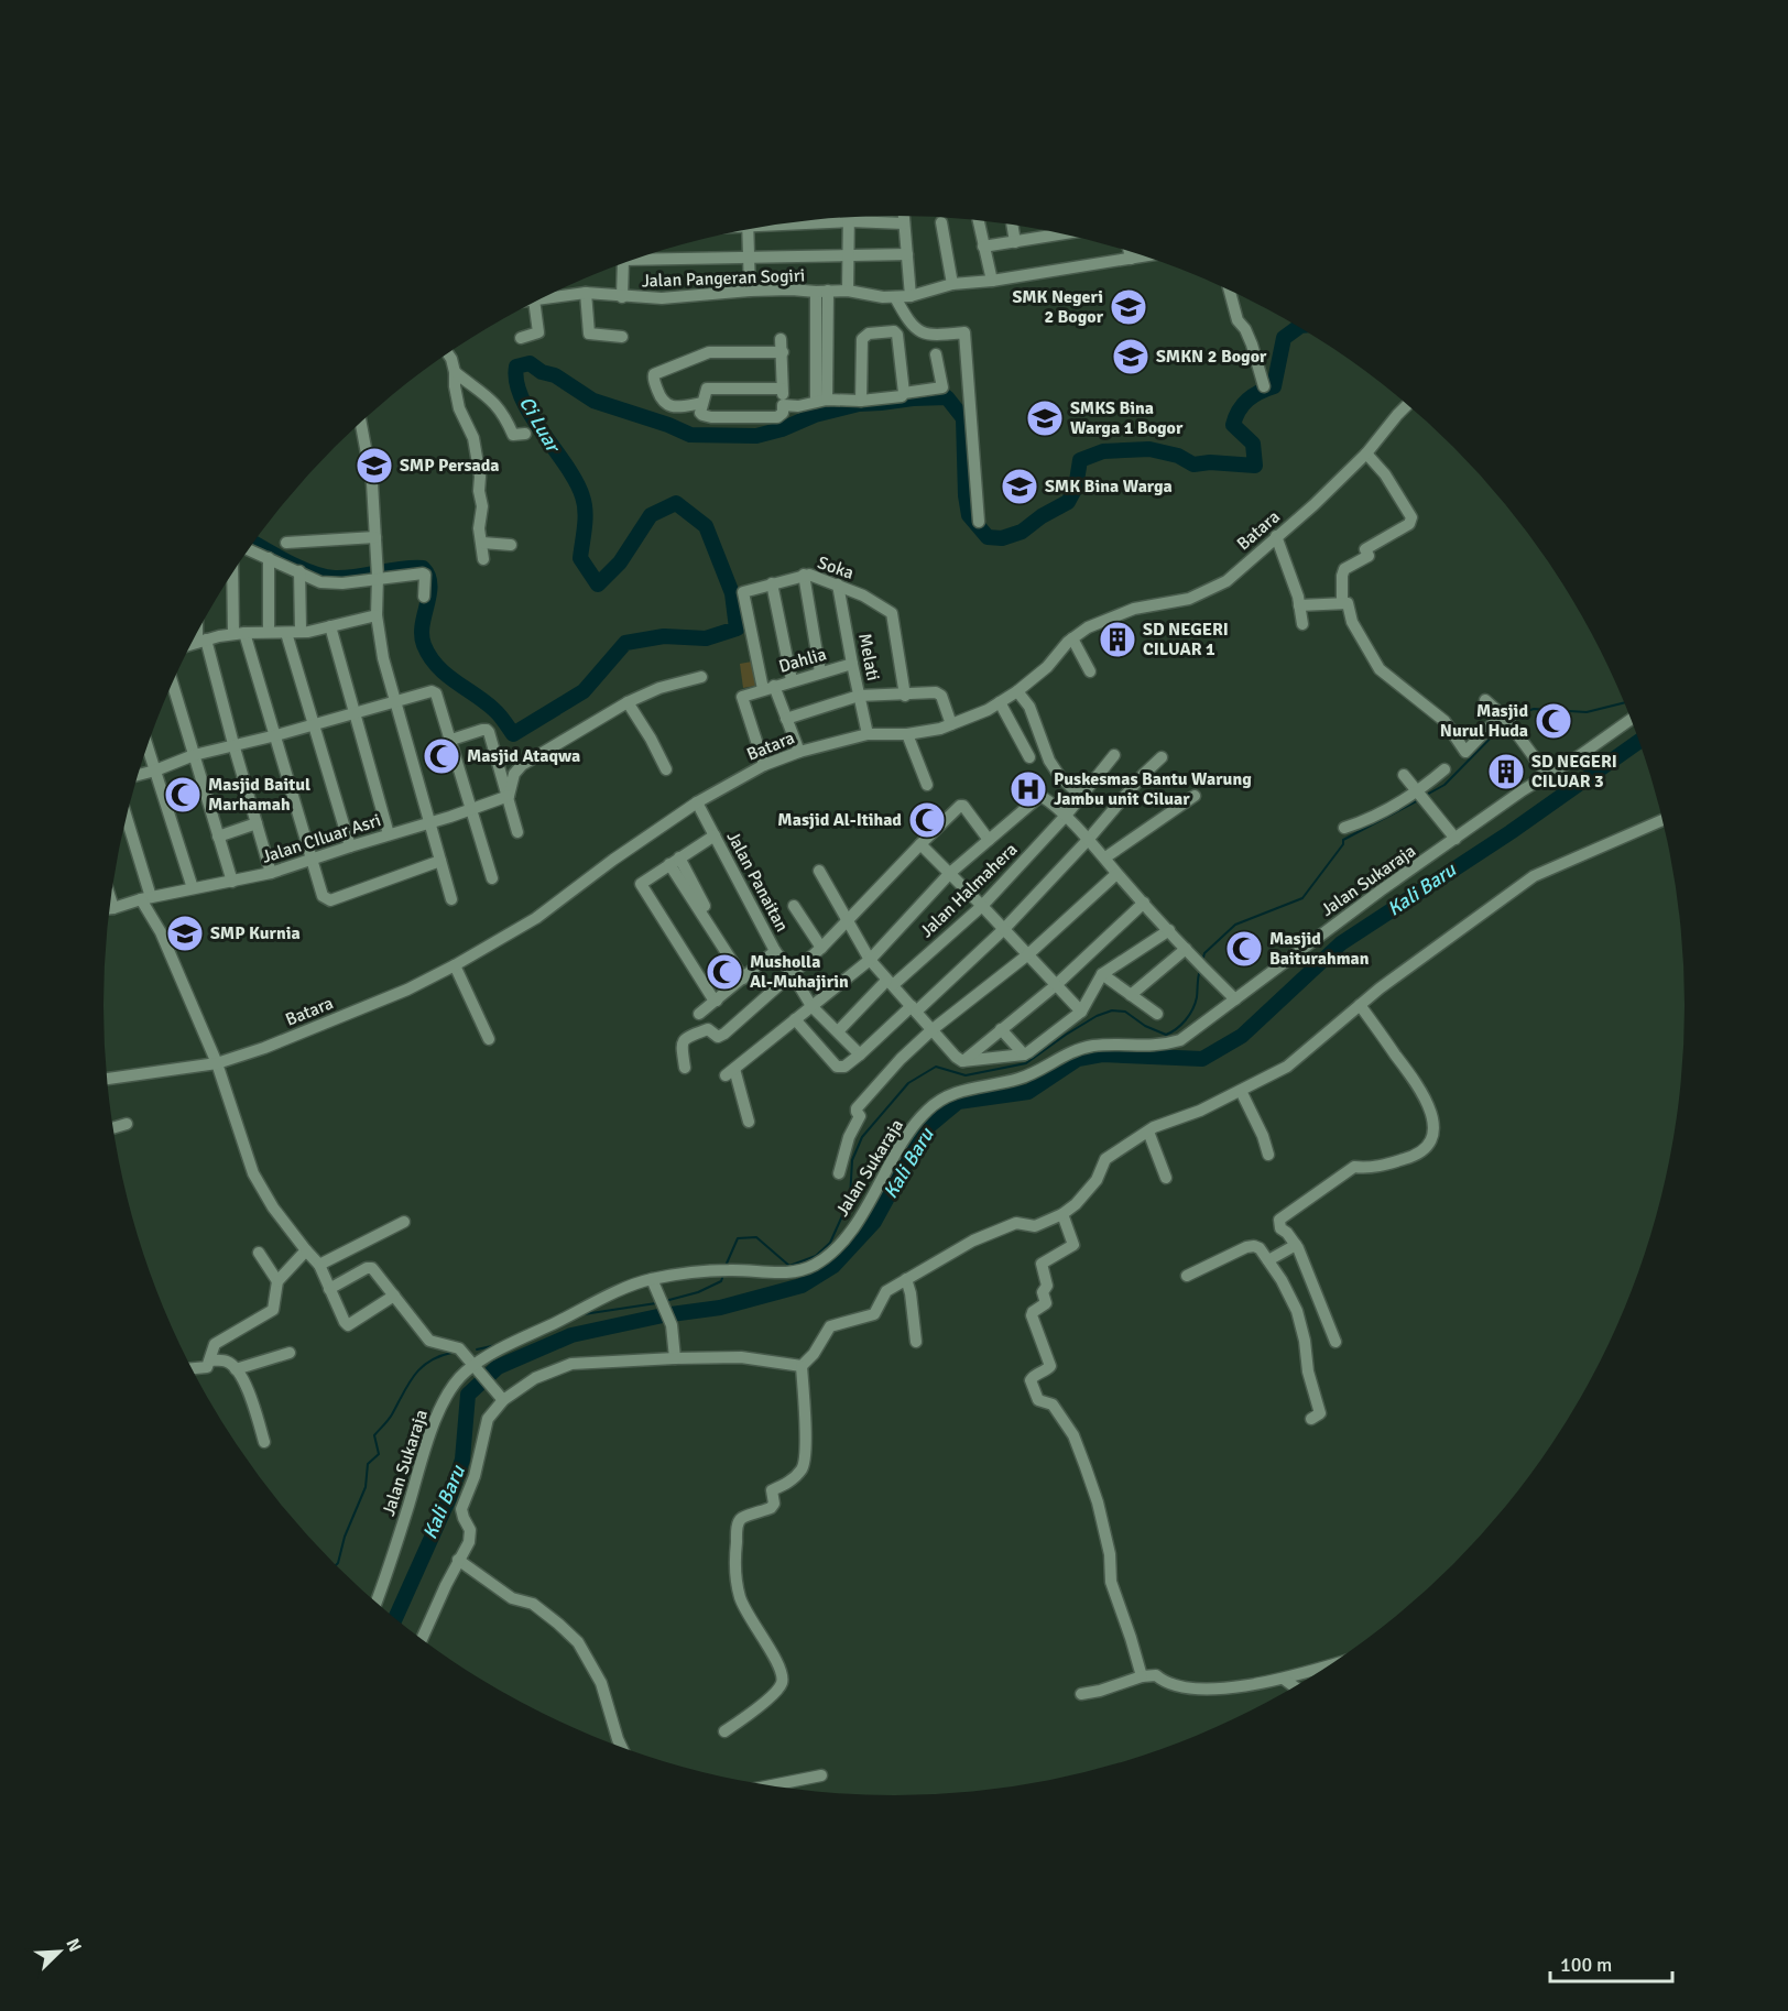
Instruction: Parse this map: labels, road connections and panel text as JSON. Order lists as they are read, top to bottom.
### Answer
{
  "streets": {
    "street": [
      "Jalan Pangeran Sogiri",
      "Batara",
      "Soka",
      "Melati",
      "Dahlia",
      "Jalan CIluar Asri",
      "Jalan Sukaraja",
      "Jalan Panaitan",
      "Jalan Halmahera"
    ]
  },
  "crossings": [
    ["Batara", "Melati"],
    ["Batara", "Jalan Panaitan"],
    ["Soka", "Melati"],
    ["Soka", "Dahlia"],
    ["Melati", "Dahlia"],
    ["Jalan Panaitan", "Jalan Halmahera"]
  ],
  "water": ["Ci Luar", "Kali Baru"],
  "places": {
    "school or university": [
      "SMK Negeri 2 Bogor",
      "SMKN 2 Bogor",
      "SMKS Bina Warga 1 Bogor",
      "SMP Persada",
      "SMK Bina Warga",
      "SMP Kurnia"
    ],
    "building": ["SD NEGERI CILUAR 1", "SD NEGERI CILUAR 3"],
    "mosque": [
      "Masjid Nurul Huda",
      "Masjid Ataqwa",
      "Masjid Baitul Marhamah",
      "Masjid Al-Itihad",
      "Masjid Baiturahman",
      "Musholla Al-Muhajirin"
    ],
    "hospital": ["Puskesmas Bantu Warung Jambu unit Ciluar"]
  },
  "scale_bar": "100 m",
  "north": "top right"
}
